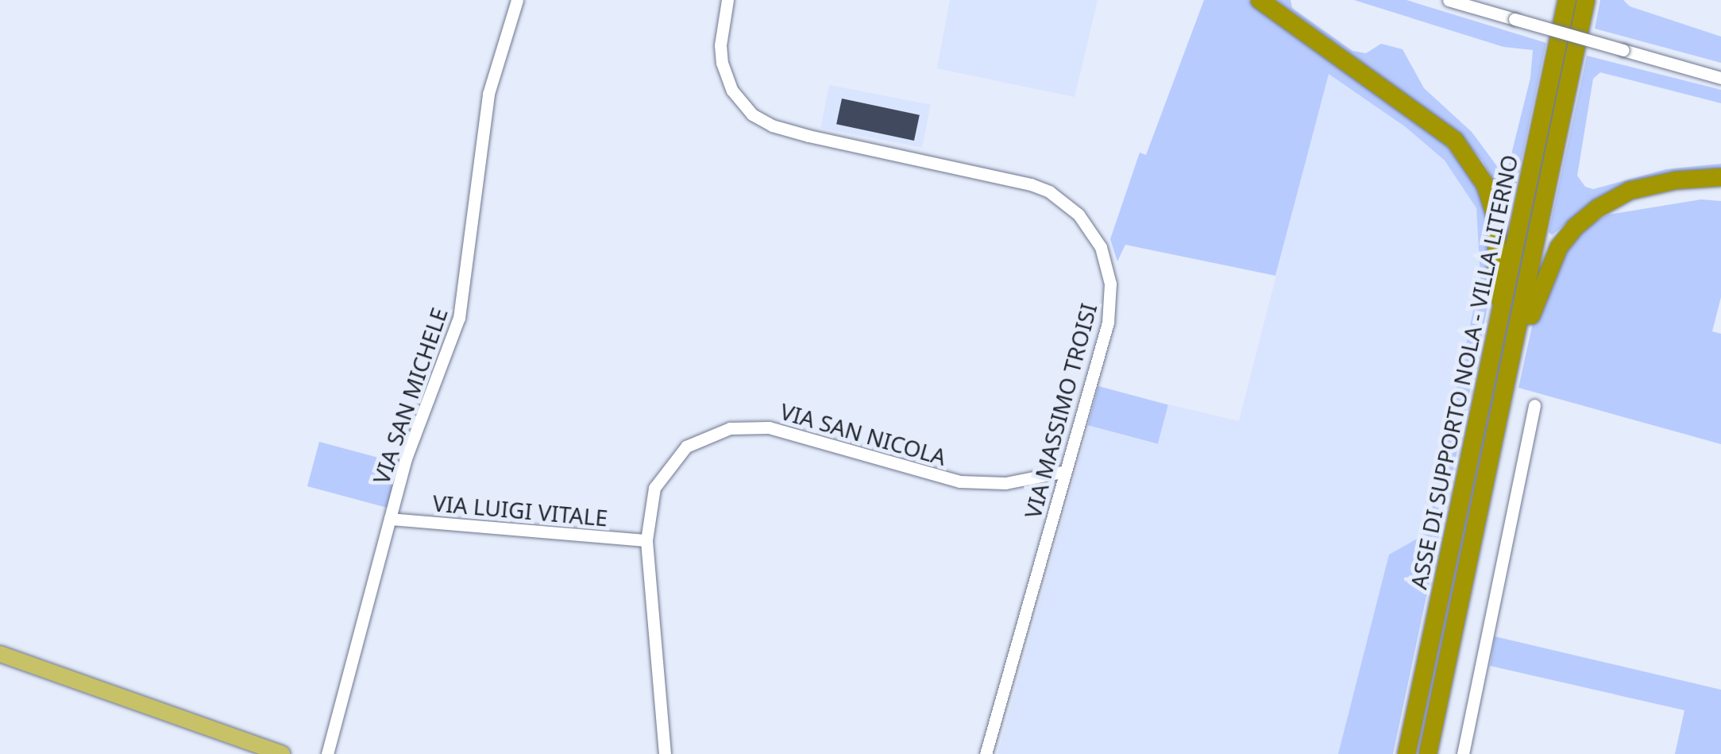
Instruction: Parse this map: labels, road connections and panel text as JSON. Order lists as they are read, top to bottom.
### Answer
{
  "streets": {
    "highway": ["ASSE DI SUPPORTO NOLA - VILLA LITERNO"],
    "street": [
      "VIA SAN MICHELE",
      "VIA MASSIMO TROISI",
      "VIA SAN NICOLA",
      "VIA LUIGI VITALE"
    ]
  },
  "crossings": [
    ["VIA SAN MICHELE", "VIA LUIGI VITALE"],
    ["VIA MASSIMO TROISI", "VIA SAN NICOLA"],
    ["VIA SAN NICOLA", "VIA LUIGI VITALE"]
  ]
}
